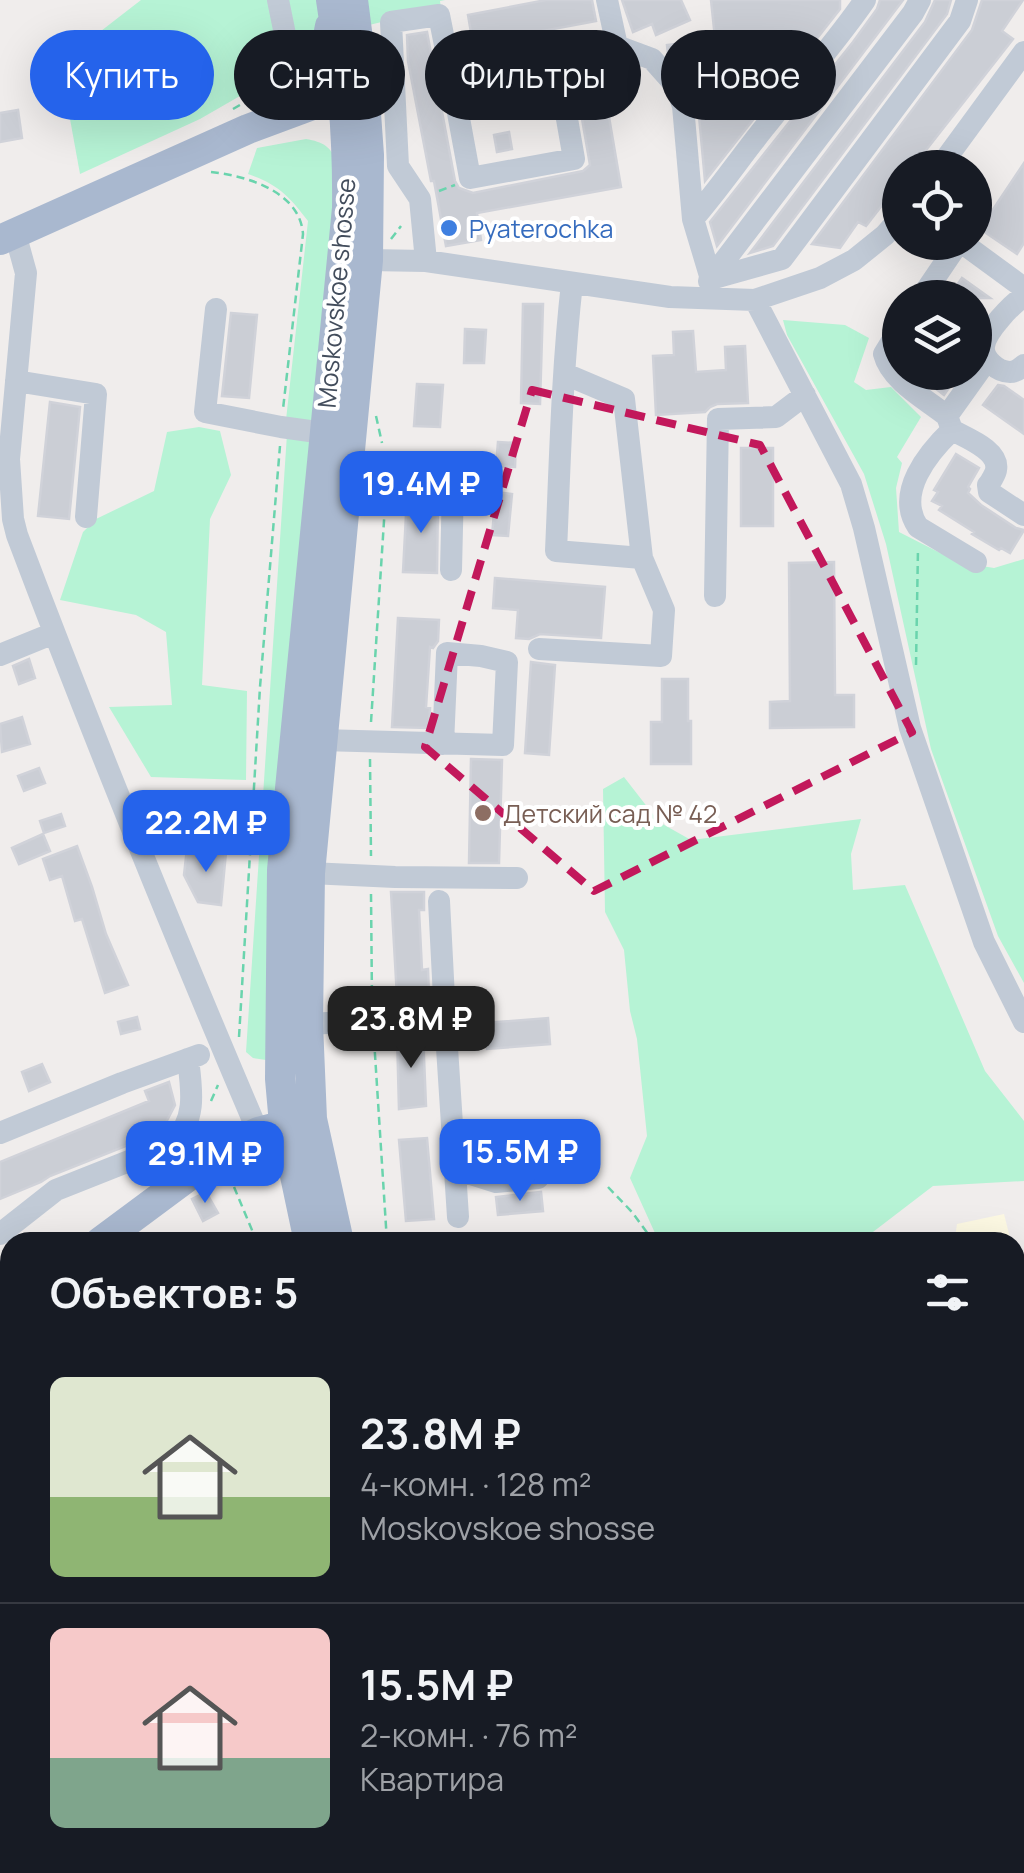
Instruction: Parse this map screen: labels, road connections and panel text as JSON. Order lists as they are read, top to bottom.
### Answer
{
  "streets": {
    "main road": ["Moskovskoe shosse"]
  },
  "places": ["Pyaterochka", "Детский сад № 42"],
  "page": {
    "chip": [
      "Купить",
      "Снять",
      "Фильтры",
      "Новое"
    ],
    "price": [
      "19.4M ₽",
      "22.2M ₽",
      "23.8M ₽",
      "15.5M ₽",
      "29.1M ₽"
    ],
    "heading": "Объектов: 5",
    "list": [
      {
        "name": "23.8M ₽",
        "note": "4-комн. · 128 m² · Moskovskoe shosse"
      },
      {
        "name": "15.5M ₽",
        "note": "2-комн. · 76 m² · Квартира"
      }
    ]
  }
}
